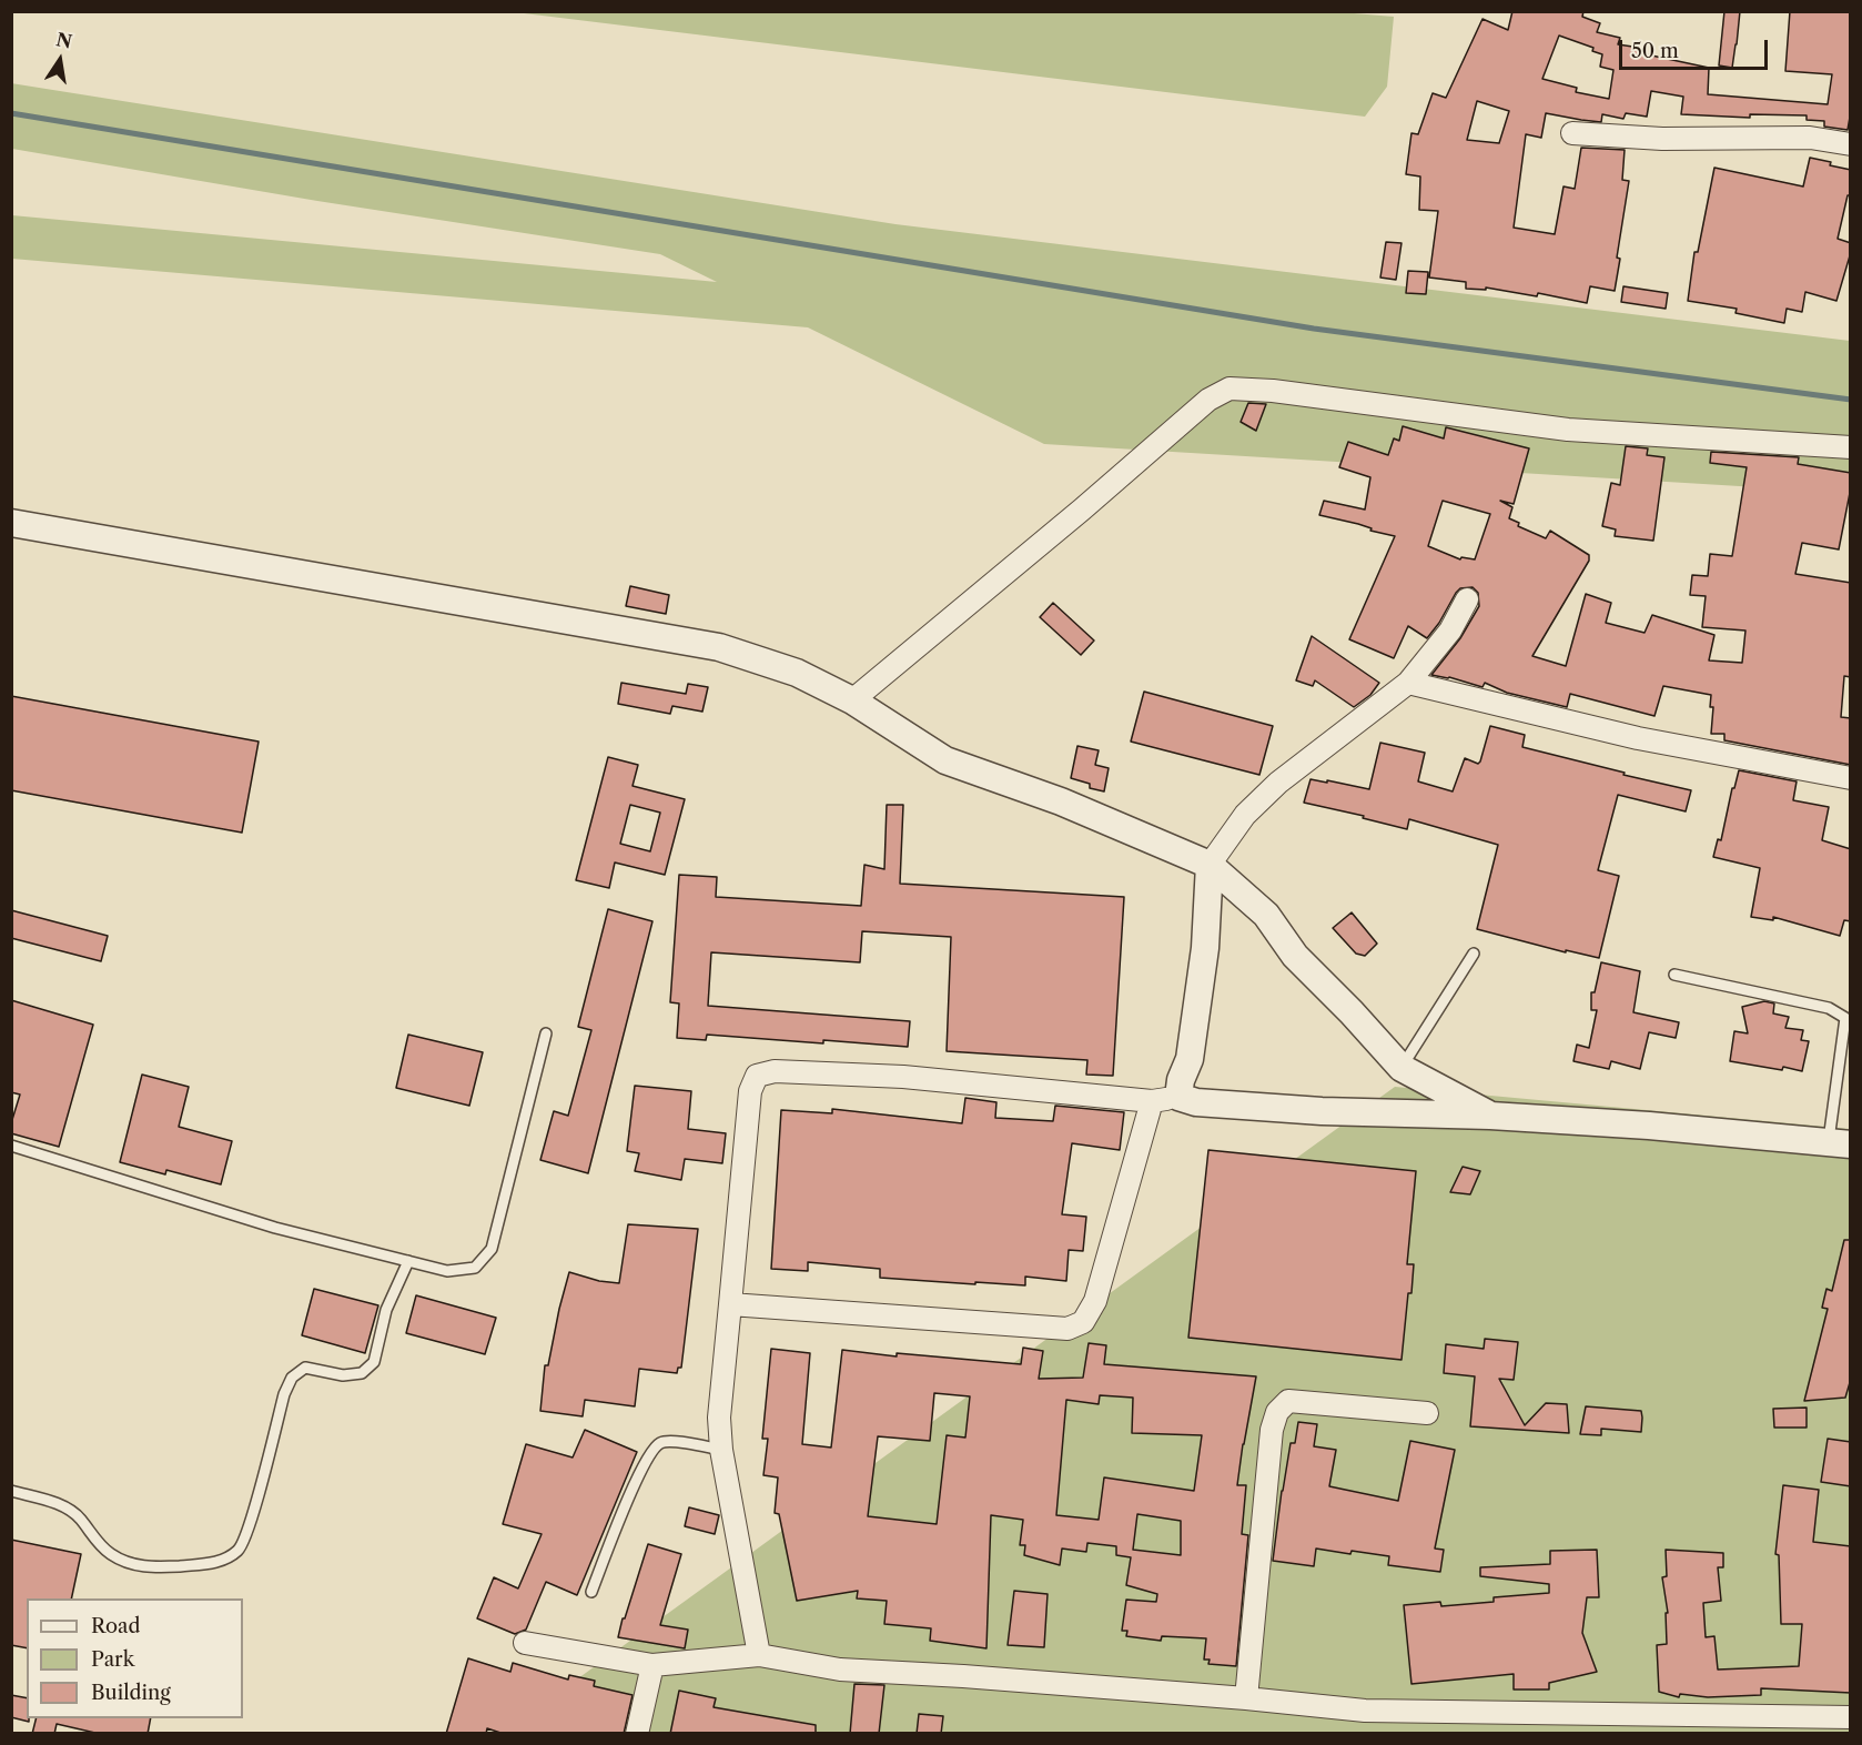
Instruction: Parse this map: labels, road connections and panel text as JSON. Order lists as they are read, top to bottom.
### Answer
{
  "legend": ["Road", "Park", "Building"],
  "scale_bar": "50 m",
  "north": "top"
}
